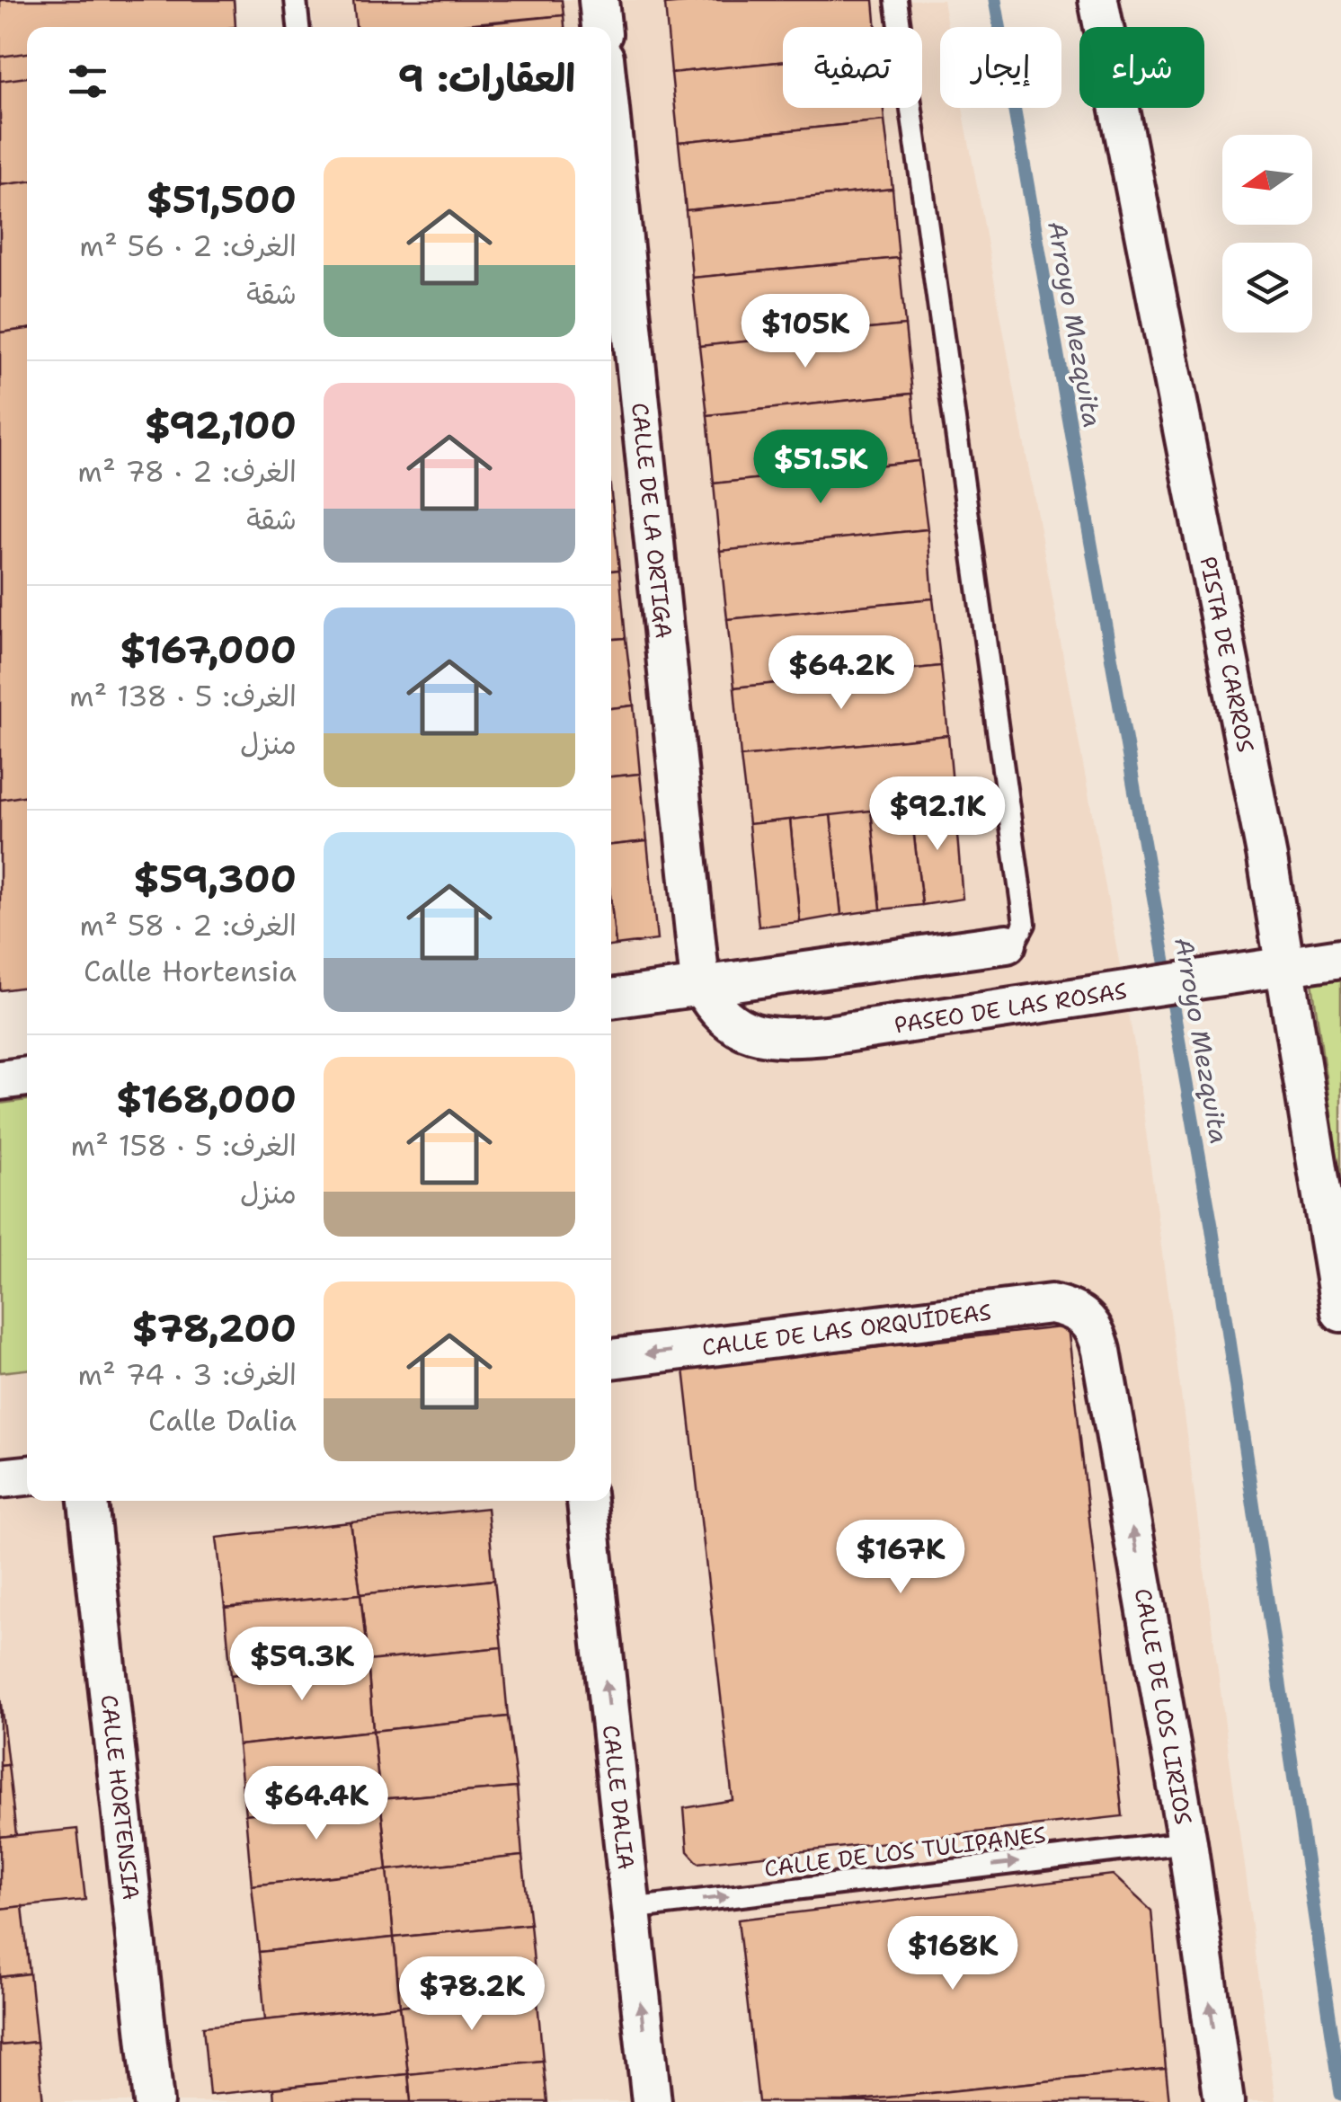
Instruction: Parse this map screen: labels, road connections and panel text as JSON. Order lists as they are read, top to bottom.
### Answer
{
  "streets": {
    "street": [
      "CALLE DE LA ORTIGA",
      "PISTA DE CARROS",
      "PASEO DE LAS ROSAS",
      "CALLE DE LAS ORQUÍDEAS",
      "CALLE DE LOS LIRIOS",
      "CALLE HORTENSIA",
      "CALLE DALIA"
    ],
    "lane": ["CALLE DE LOS TULIPANES"]
  },
  "crossings": [
    ["CALLE DE LA ORTIGA", "PASEO DE LAS ROSAS"],
    ["PISTA DE CARROS", "PASEO DE LAS ROSAS"],
    ["CALLE DE LAS ORQUÍDEAS", "CALLE DE LOS LIRIOS"],
    ["CALLE DE LOS LIRIOS", "CALLE DE LOS TULIPANES"],
    ["CALLE DALIA", "CALLE DE LOS TULIPANES"]
  ],
  "one_way": [
    "CALLE DE LAS ORQUÍDEAS",
    "CALLE DE LOS LIRIOS",
    "CALLE DALIA",
    "CALLE DE LOS TULIPANES"
  ],
  "water": ["Arroyo Mezquita"],
  "north": "left",
  "page": {
    "chip": ["شراء", "إيجار", "تصفية"],
    "heading": "العقارات: 9",
    "list": [
      {
        "name": "$51,500",
        "note": "الغرف: 2 · 56 m² · شقة"
      },
      {
        "name": "$92,100",
        "note": "الغرف: 2 · 78 m² · شقة"
      },
      {
        "name": "$167,000",
        "note": "الغرف: 5 · 138 m² · منزل"
      },
      {
        "name": "$59,300",
        "note": "الغرف: 2 · 58 m² · Calle Hortensia"
      },
      {
        "name": "$168,000",
        "note": "الغرف: 5 · 158 m² · منزل"
      },
      {
        "name": "$78,200",
        "note": "الغرف: 3 · 74 m² · Calle Dalia"
      }
    ],
    "price": [
      "$105K",
      "$51.5K",
      "$64.2K",
      "$92.1K",
      "$167K",
      "$59.3K",
      "$64.4K",
      "$168K",
      "$78.2K"
    ]
  }
}
